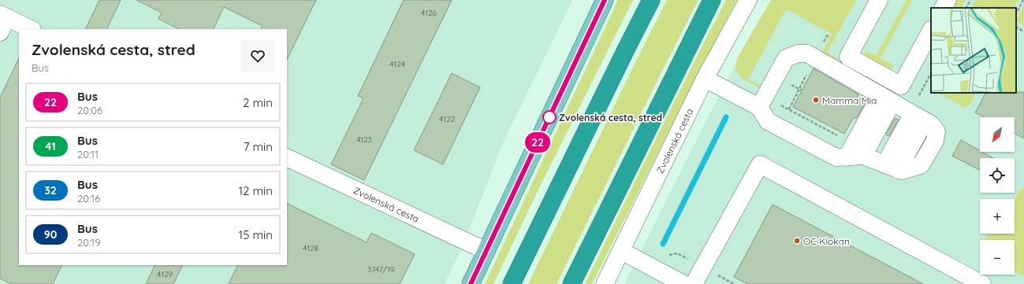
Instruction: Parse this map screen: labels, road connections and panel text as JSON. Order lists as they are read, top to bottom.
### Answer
{
  "streets": {
    "street": ["Zvolenská cesta"]
  },
  "places": ["Mamma Mia", "Zvolenská cesta, stred", "OC Klokan"],
  "lines": ["bus line 22"],
  "house_numbers": [
    "4126",
    "4124",
    "4122",
    "4123",
    "4128",
    "3747/19",
    "4129"
  ],
  "north": "bottom left",
  "page": {
    "on_map": "22",
    "heading": ["Zvolenská cesta, stred", "Bus"],
    "list": [
      {
        "mark": "22",
        "name": "Bus",
        "note": "20:06",
        "value": "2 min"
      },
      {
        "mark": "41",
        "name": "Bus",
        "note": "20:11",
        "value": "7 min"
      },
      {
        "mark": "32",
        "name": "Bus",
        "note": "20:16",
        "value": "12 min"
      },
      {
        "mark": "90",
        "name": "Bus",
        "note": "20:19",
        "value": "15 min"
      }
    ],
    "map_buttons": ["+", "−"]
  }
}
